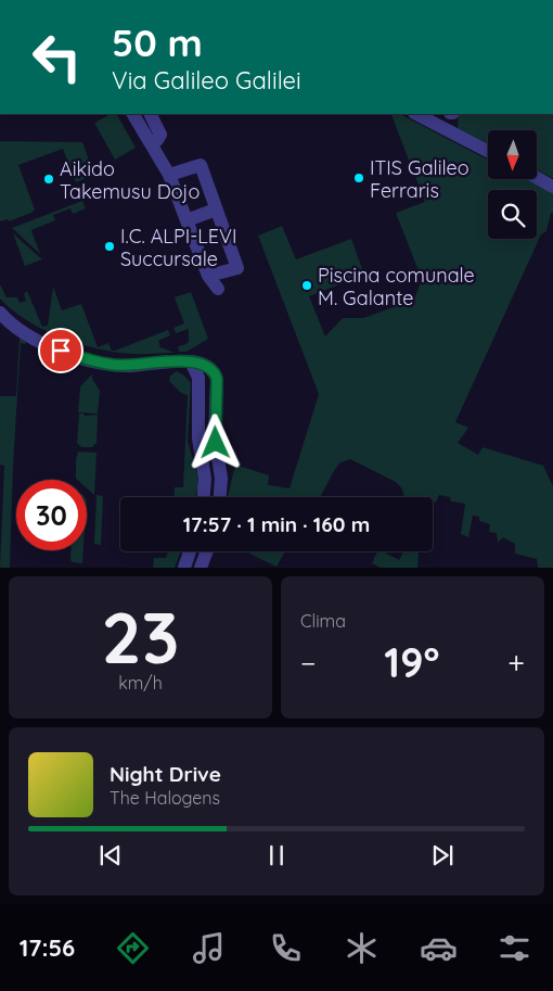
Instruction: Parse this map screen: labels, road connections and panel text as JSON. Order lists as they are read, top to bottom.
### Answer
{
  "places": [
    "ITIS Galileo Ferraris",
    "Aikido Takemusu Dojo",
    "I.C. ALPI-LEVI Succursale",
    "Piscina comunale M. Galante"
  ],
  "north": "bottom",
  "page": {
    "turn": ["50 m", "Via Galileo Galilei"],
    "limit": "30",
    "trip": "17:57 · 1 min · 160 m",
    "tile": [
      ["23", "km/h"],
      "Clima"
    ],
    "heat": ["−", "19°", "+"],
    "song": ["Night Drive", "The Halogens"],
    "tabs": "17:56"
  }
}
